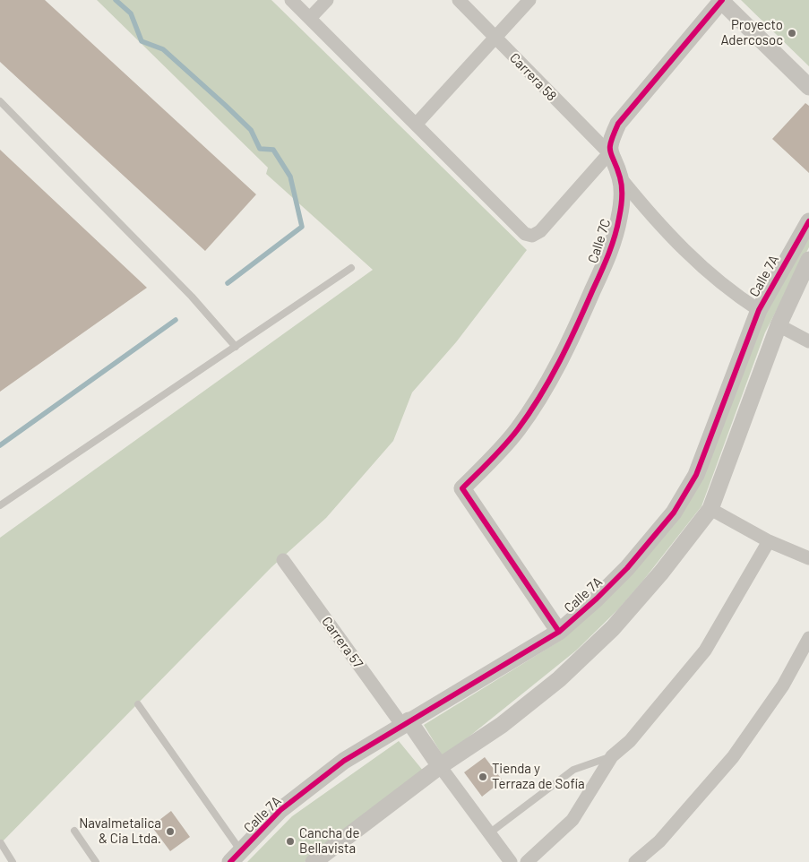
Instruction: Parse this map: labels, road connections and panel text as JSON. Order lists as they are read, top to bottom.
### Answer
{
  "streets": {
    "street": [
      "Carrera 58",
      "Calle 7C",
      "Calle 7A",
      "Carrera 57"
    ]
  },
  "crossings": [
    ["Carrera 58", "Calle 7C"],
    ["Calle 7C", "Calle 7A"],
    ["Calle 7A", "Carrera 57"]
  ],
  "places": [
    "Proyecto Adercosoc",
    "Tienda y Terraza de Sofía",
    "Navalmetalica & Cia Ltda.",
    "Cancha de Bellavista"
  ]
}
